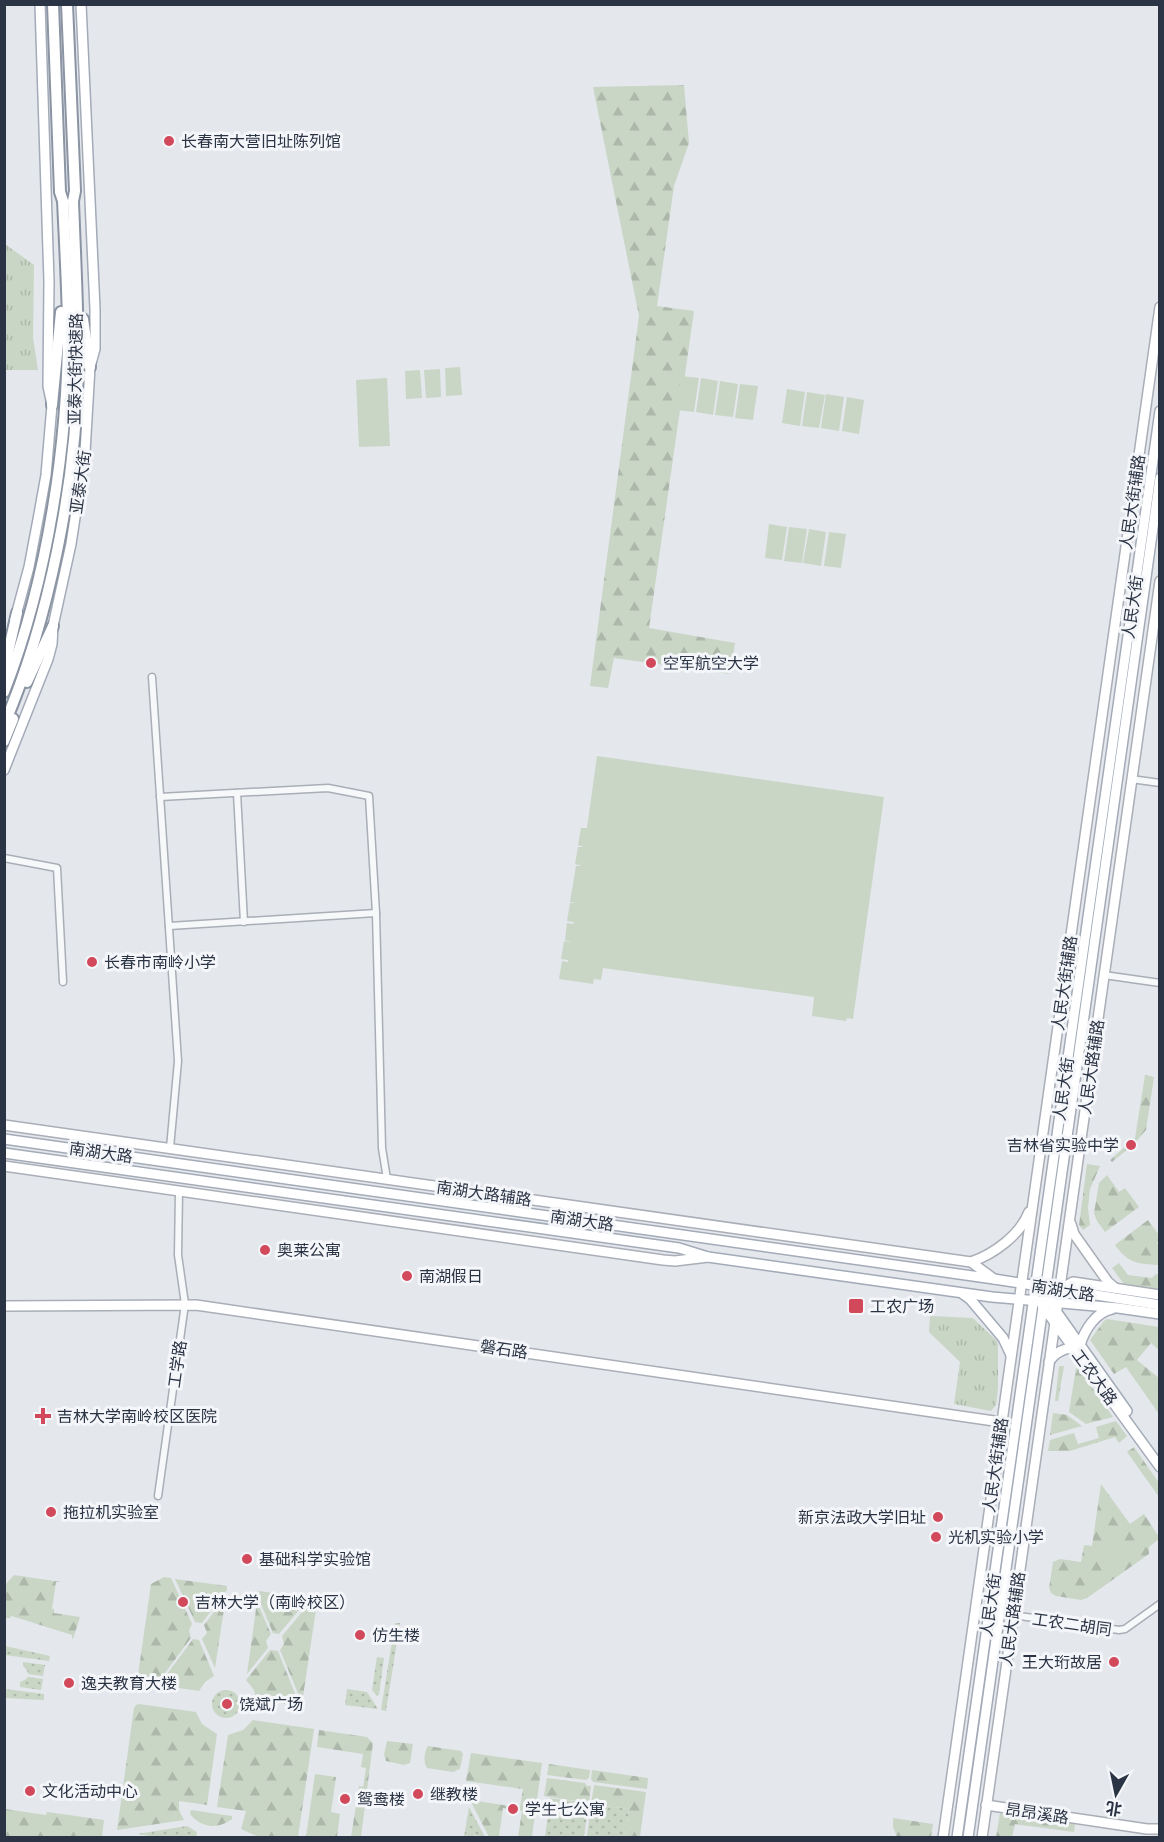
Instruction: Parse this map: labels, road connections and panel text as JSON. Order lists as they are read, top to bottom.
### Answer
{
  "streets": {
    "highway": ["亚泰大街快速路"],
    "main road": [
      "亚泰大街",
      "人民大街辅路",
      "人民大街",
      "人民大路辅路",
      "南湖大路",
      "南湖大路辅路",
      "磐石路",
      "工农大路",
      "昂昂溪路"
    ],
    "street": ["工学路", "工农二胡同"]
  },
  "crossings": [
    ["人民大街辅路", "南湖大路"],
    ["人民大街辅路", "磐石路"],
    ["人民大街", "人民大路辅路"],
    ["人民大街", "南湖大路"],
    ["人民大街", "工农大路"],
    ["人民大路辅路", "南湖大路"],
    ["人民大路辅路", "工农大路"],
    ["人民大路辅路", "工农二胡同"],
    ["人民大路辅路", "昂昂溪路"],
    ["南湖大路", "南湖大路辅路"],
    ["南湖大路", "工农大路"],
    ["磐石路", "工学路"]
  ],
  "places": {
    "other": [
      "长春南大营旧址陈列馆",
      "空军航空大学",
      "长春市南岭小学",
      "吉林省实验中学",
      "奥莱公寓",
      "南湖假日",
      "拖拉机实验室",
      "新京法政大学旧址",
      "光机实验小学",
      "基础科学实验馆",
      "吉林大学（南岭校区）",
      "仿生楼",
      "王大珩故居",
      "逸夫教育大楼",
      "饶斌广场",
      "文化活动中心",
      "继教楼",
      "鸳鸯楼",
      "学生七公寓"
    ],
    "transit": ["工农广场"],
    "health": ["吉林大学南岭校区医院"]
  },
  "north": "bottom"
}
